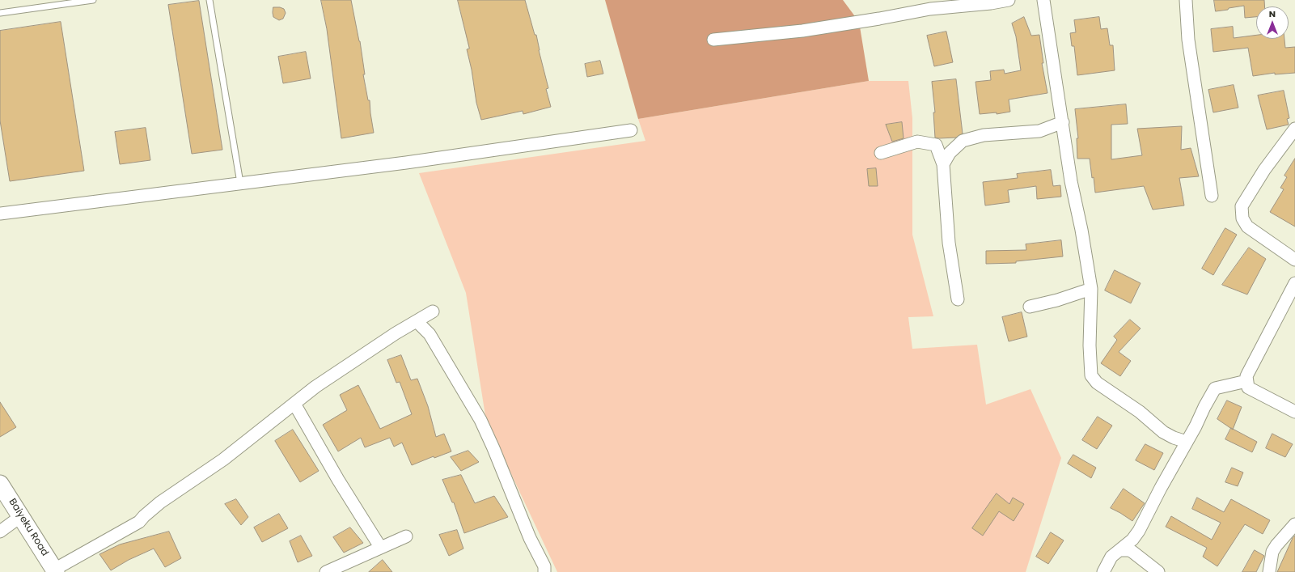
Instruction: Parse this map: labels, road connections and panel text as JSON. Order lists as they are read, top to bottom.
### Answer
{
  "streets": {
    "main road": ["Baiyeku Road"]
  },
  "north": "top"
}
